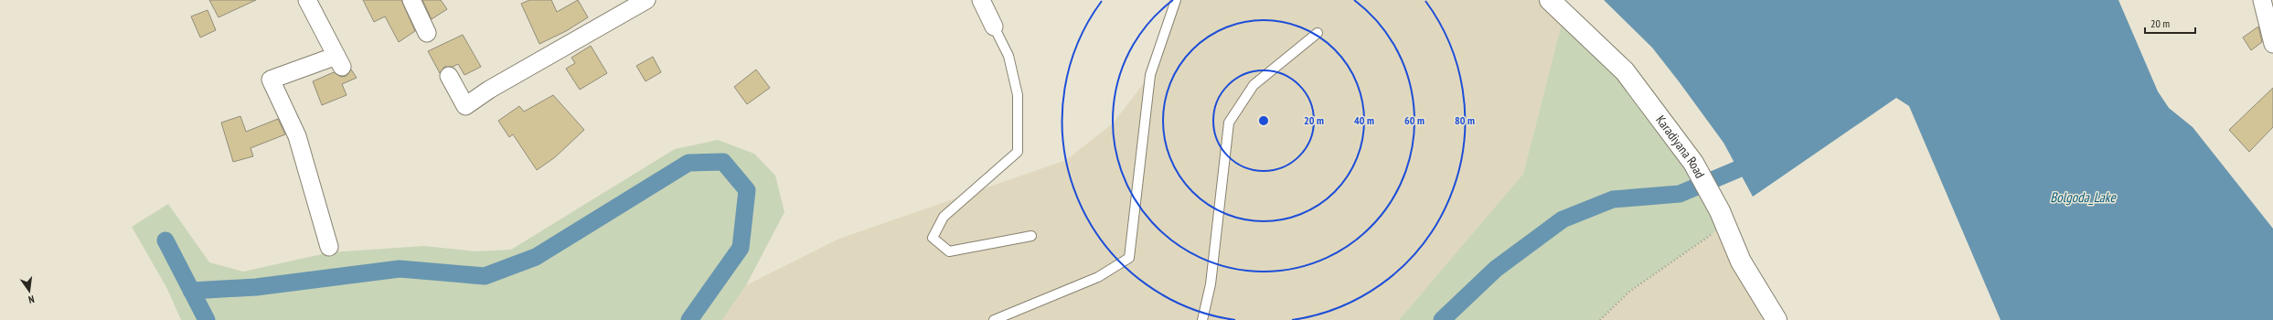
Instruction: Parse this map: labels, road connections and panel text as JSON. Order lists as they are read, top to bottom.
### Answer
{
  "streets": {
    "street": ["Karadiyana Road"]
  },
  "water": ["Bolgoda_Lake"],
  "scale_bar": "20 m",
  "north": "bottom",
  "rings": [
    "20 m",
    "40 m",
    "60 m",
    "80 m"
  ]
}
